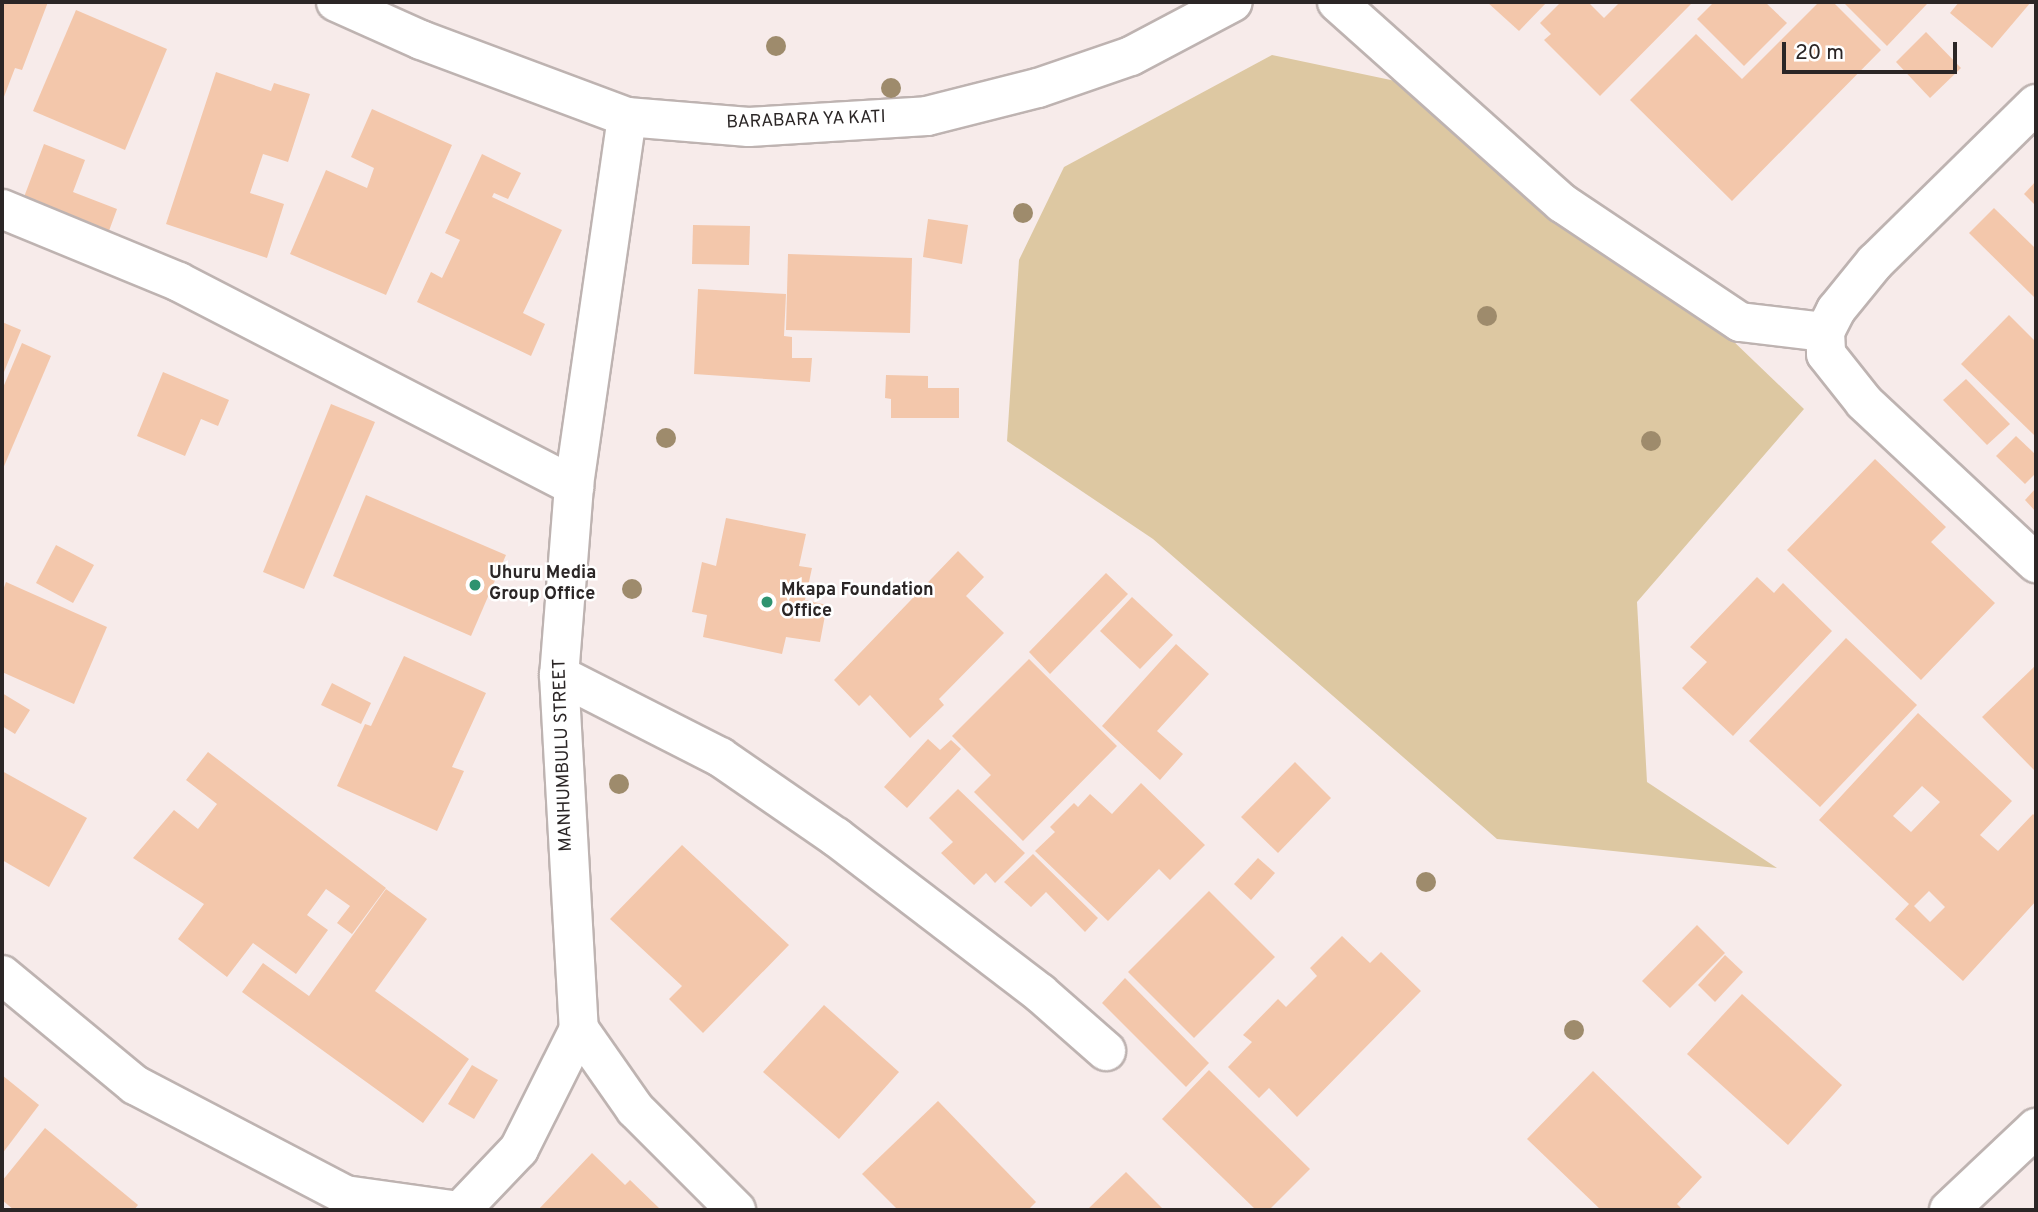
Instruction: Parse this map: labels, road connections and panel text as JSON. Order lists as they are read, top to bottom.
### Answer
{
  "streets": {
    "street": ["BARABARA YA KATI", "MANHUMBULU STREET"]
  },
  "crossings": [
    ["BARABARA YA KATI", "MANHUMBULU STREET"]
  ],
  "places": ["Uhuru Media Group Office", "Mkapa Foundation Office"],
  "scale_bar": "20 m"
}
